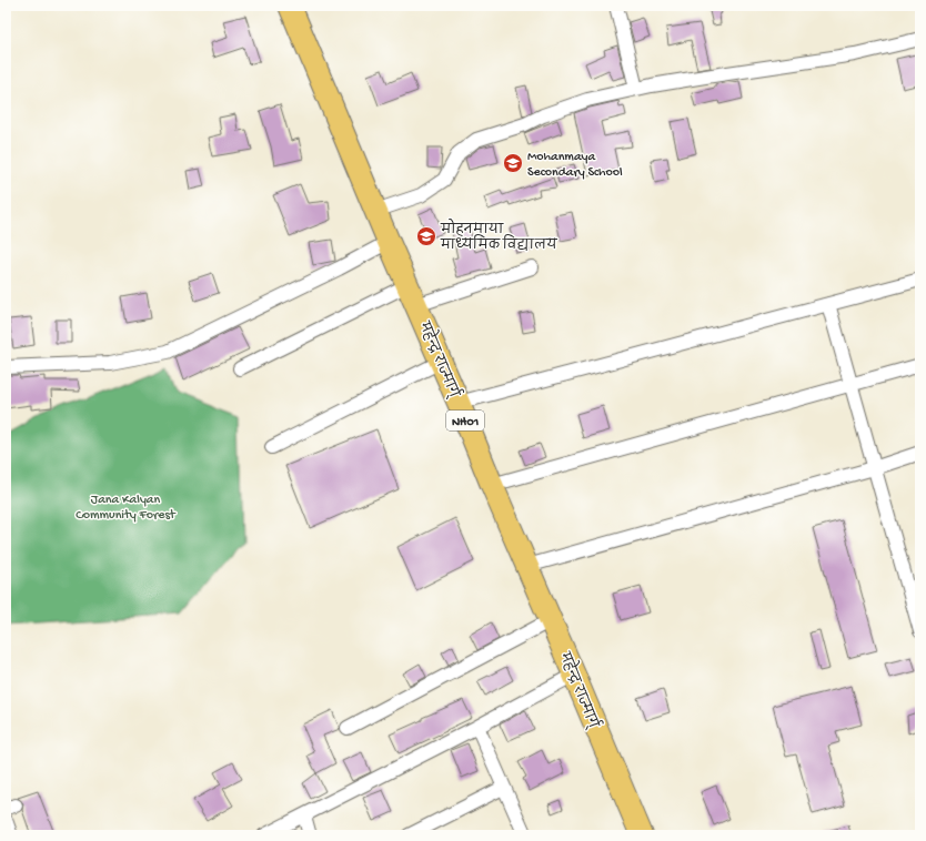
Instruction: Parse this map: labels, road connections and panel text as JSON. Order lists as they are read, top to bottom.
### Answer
{
  "streets": {
    "highway": ["महेन्द्र राज्मार्ग्", "NH01"]
  },
  "parks": ["Jana Kalyan Community Forest"],
  "places": {
    "school or university": ["Mohanmaya Secondary School", "मोहनमाया माध्यमिक विद्यालय"]
  }
}
